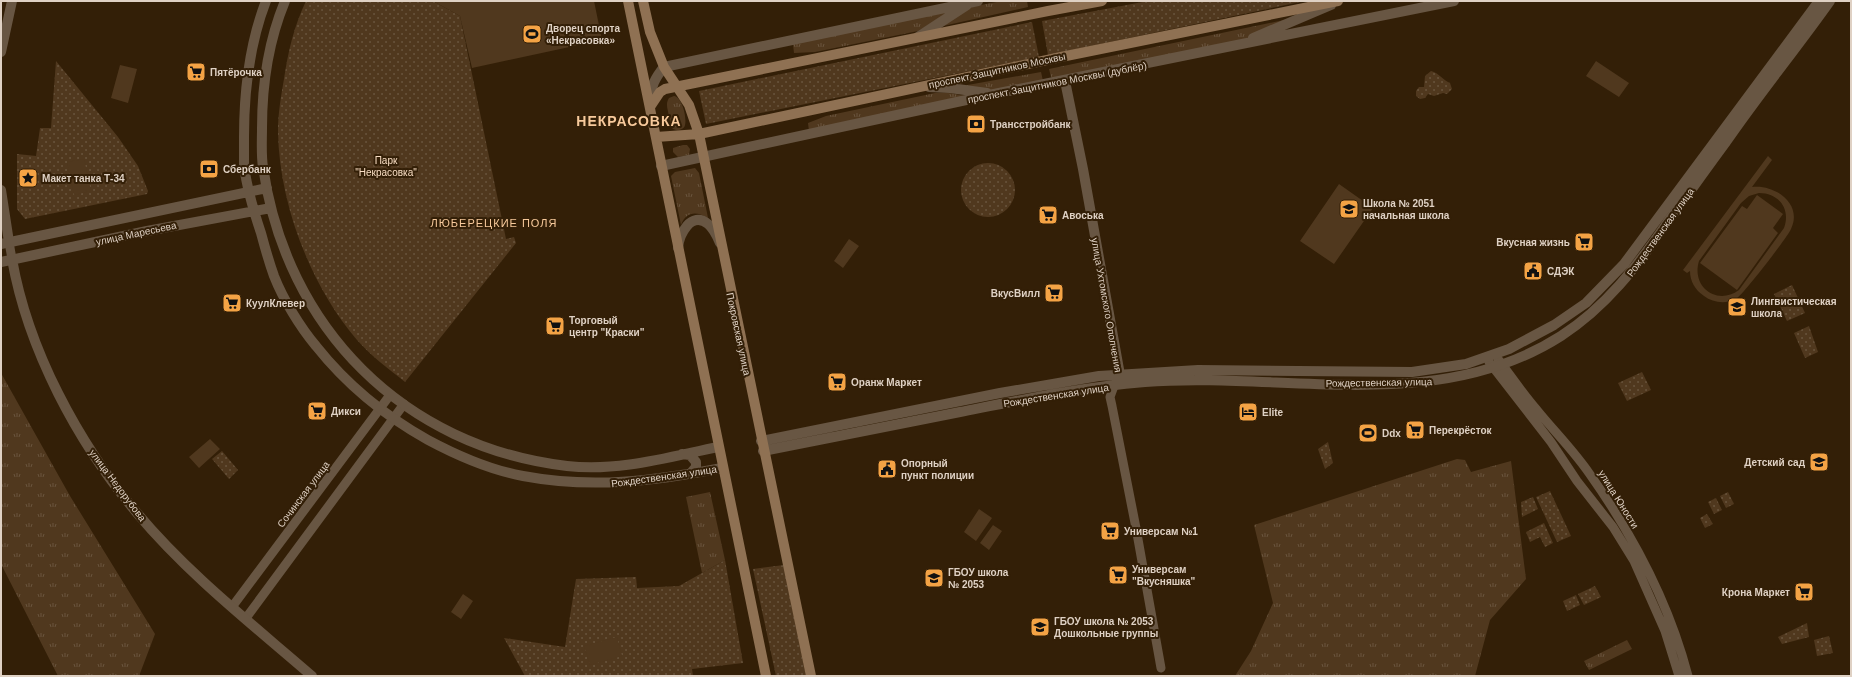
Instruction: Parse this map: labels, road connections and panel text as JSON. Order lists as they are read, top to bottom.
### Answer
{
  "streets": {
    "main road": ["проспект Защитников Москвы", "Покровская улица"],
    "street": [
      "проспект Защитников Москвы (дублёр)",
      "Рождественская улица",
      "улица Маресьева",
      "улица Ухтомского Ополчения",
      "улица Недорубова",
      "Сочинская улица",
      "улица Юности"
    ]
  },
  "crossings": [
    ["проспект Защитников Москвы", "Покровская улица"],
    ["проспект Защитников Москвы (дублёр)", "улица Ухтомского Ополчения"],
    ["проспект Защитников Москвы (дублёр)", "Покровская улица"],
    ["Рождественская улица", "улица Маресьева"],
    ["Рождественская улица", "улица Ухтомского Ополчения"],
    ["Рождественская улица", "Покровская улица"],
    ["Рождественская улица", "Сочинская улица"],
    ["Рождественская улица", "улица Юности"],
    ["улица Маресьева", "улица Недорубова"],
    ["улица Недорубова", "Сочинская улица"]
  ],
  "districts": ["НЕКРАСОВКА", "ЛЮБЕРЕЦКИЕ ПОЛЯ"],
  "parks": ["Парк \"Некрасовка\""],
  "places": {
    "sports": ["Дворец спорта «Некрасовка»", "Ddx"],
    "supermarket": [
      "Пятёрочка",
      "Авоська",
      "Вкусная жизнь",
      "ВкусВилл",
      "КуулКлевер",
      "Торговый центр \"Краски\"",
      "Оранж Маркет",
      "Дикси",
      "Перекрёсток",
      "Универсам №1",
      "Универсам \"Вкусняшка\"",
      "Крона Маркет"
    ],
    "bank": ["Трансстройбанк", "Сбербанк"],
    "place": ["Макет танка Т-34"],
    "school or university": [
      "Школа № 2051 начальная школа",
      "Лингвистическая школа",
      "Детский сад",
      "ГБОУ школа № 2053",
      "ГБОУ школа № 2053 Дошкольные группы"
    ],
    "public building": ["СДЭК", "Опорный пункт полиции"],
    "hotel": ["Elite"]
  }
}
